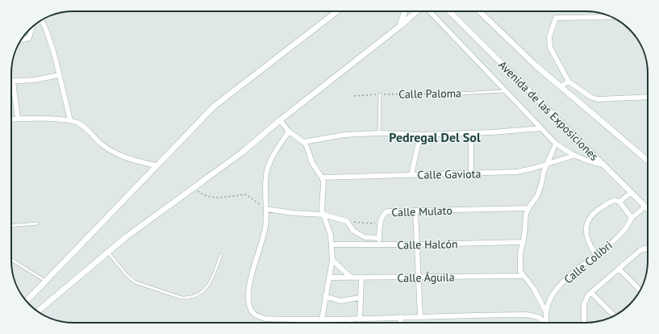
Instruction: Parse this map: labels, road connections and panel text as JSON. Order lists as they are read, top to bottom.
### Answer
{
  "streets": {
    "street": [
      "Avenida de las Exposiciones",
      "Calle Gaviota",
      "Calle Mulato",
      "Calle Halcón",
      "Calle Colibri",
      "Calle Águila"
    ],
    "lane": ["Calle Paloma"]
  },
  "crossings": [
    ["Avenida de las Exposiciones", "Calle Colibri"]
  ],
  "districts": ["Pedregal Del Sol"]
}
